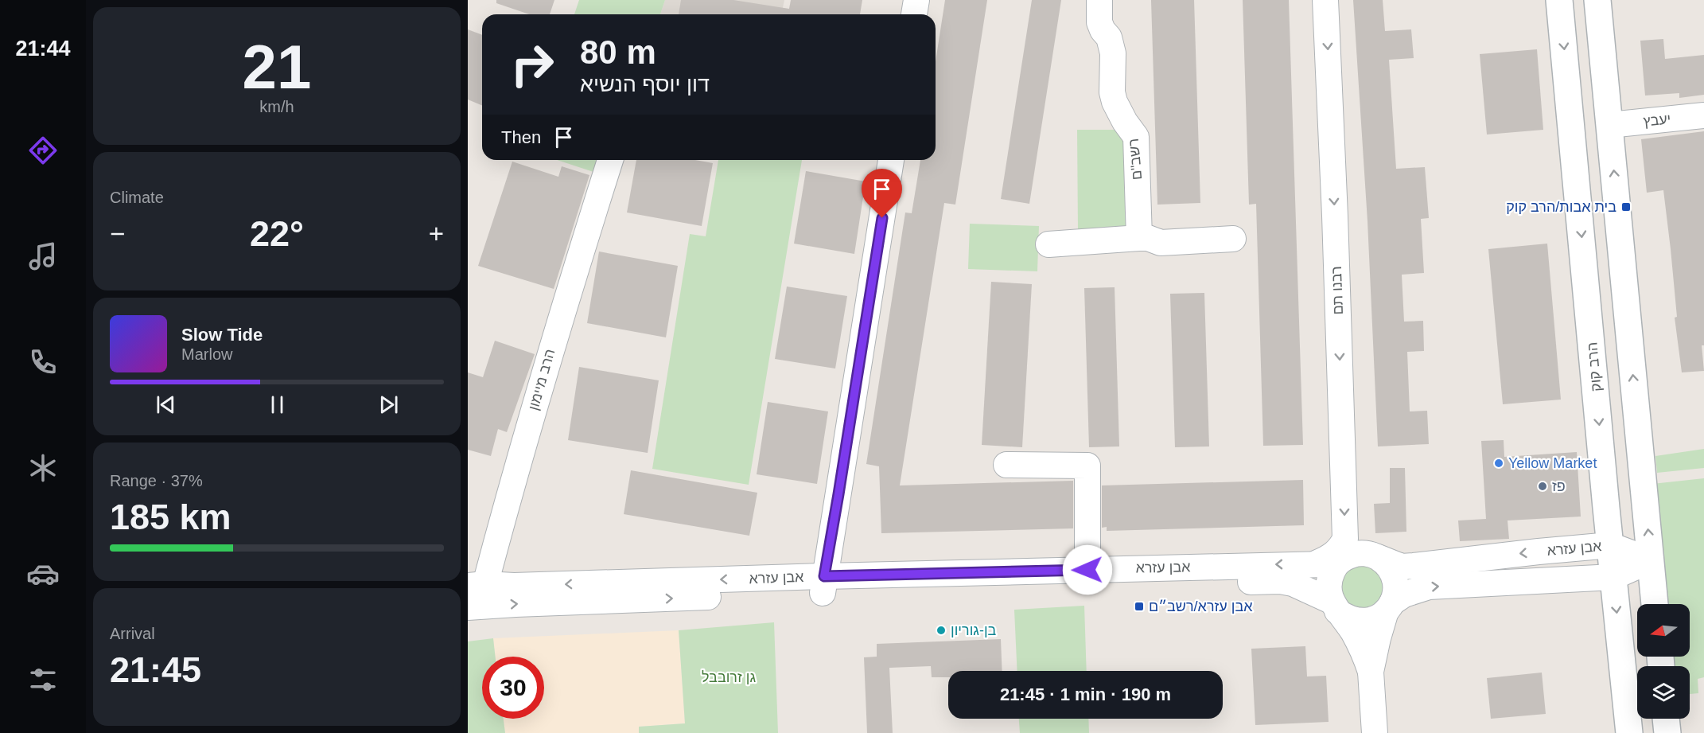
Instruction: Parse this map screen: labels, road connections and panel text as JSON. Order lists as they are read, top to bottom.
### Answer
{
  "streets": {
    "main road": ["הרב קוק"],
    "street": [
      "יעבץ",
      "רשב\"ם",
      "רבנו תם",
      "הרב מיימון",
      "אבן עזרא"
    ]
  },
  "crossings": [
    ["רבנו תם", "אבן עזרא"],
    ["הרב קוק", "אבן עזרא"],
    ["הרב מיימון", "אבן עזרא"]
  ],
  "one_way": ["רבנו תם"],
  "parks": ["גן זרובבל"],
  "places": {
    "transit": ["בית אבות/הרב קוק", "אבן עזרא/רשב״ם"],
    "other": ["Yellow Market", "פז", "בן-גוריון"]
  },
  "north": "left",
  "page": {
    "tabs": "21:44",
    "tile": [
      ["21", "km/h"],
      "Climate",
      ["Range · 37%", "185 km"],
      ["Arrival", "21:45"]
    ],
    "turn": ["80 m", "דון יוסף הנשיא"],
    "then": "Then",
    "heat": ["−", "22°", "+"],
    "song": ["Slow Tide", "Marlow"],
    "limit": "30",
    "trip": "21:45 · 1 min · 190 m"
  }
}
